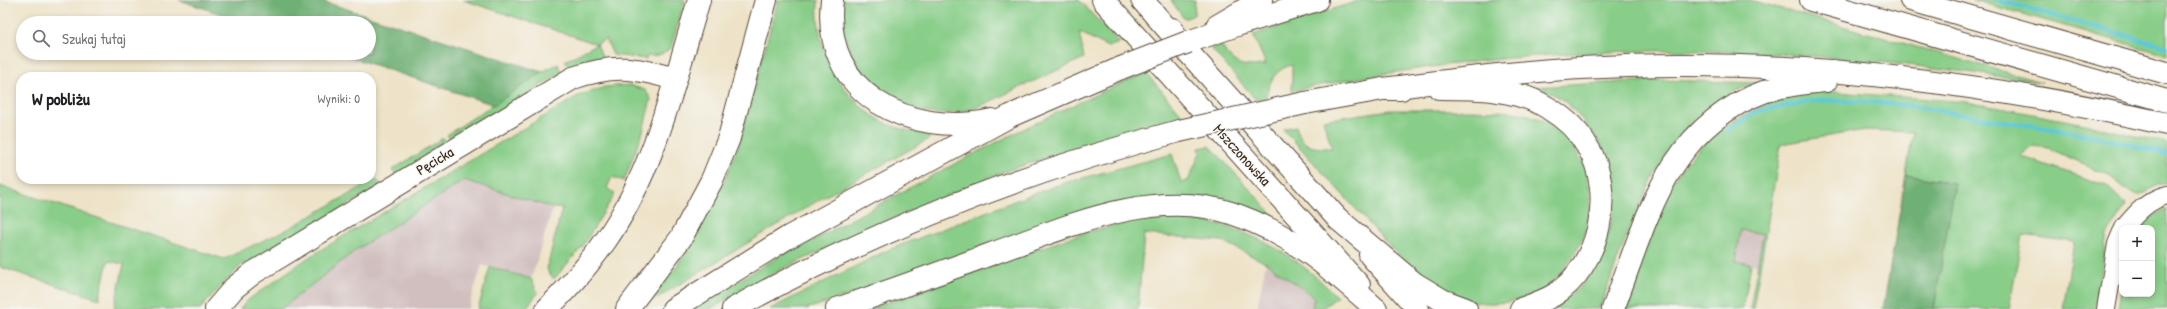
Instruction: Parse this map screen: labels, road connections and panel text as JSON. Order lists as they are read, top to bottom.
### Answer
{
  "streets": {
    "main road": ["Mszczonowska", "Pęcicka"]
  },
  "page": {
    "search": "Szukaj tutaj",
    "heading": ["W pobliżu", "Wyniki: 0"],
    "map_buttons": ["+", "−"]
  }
}
